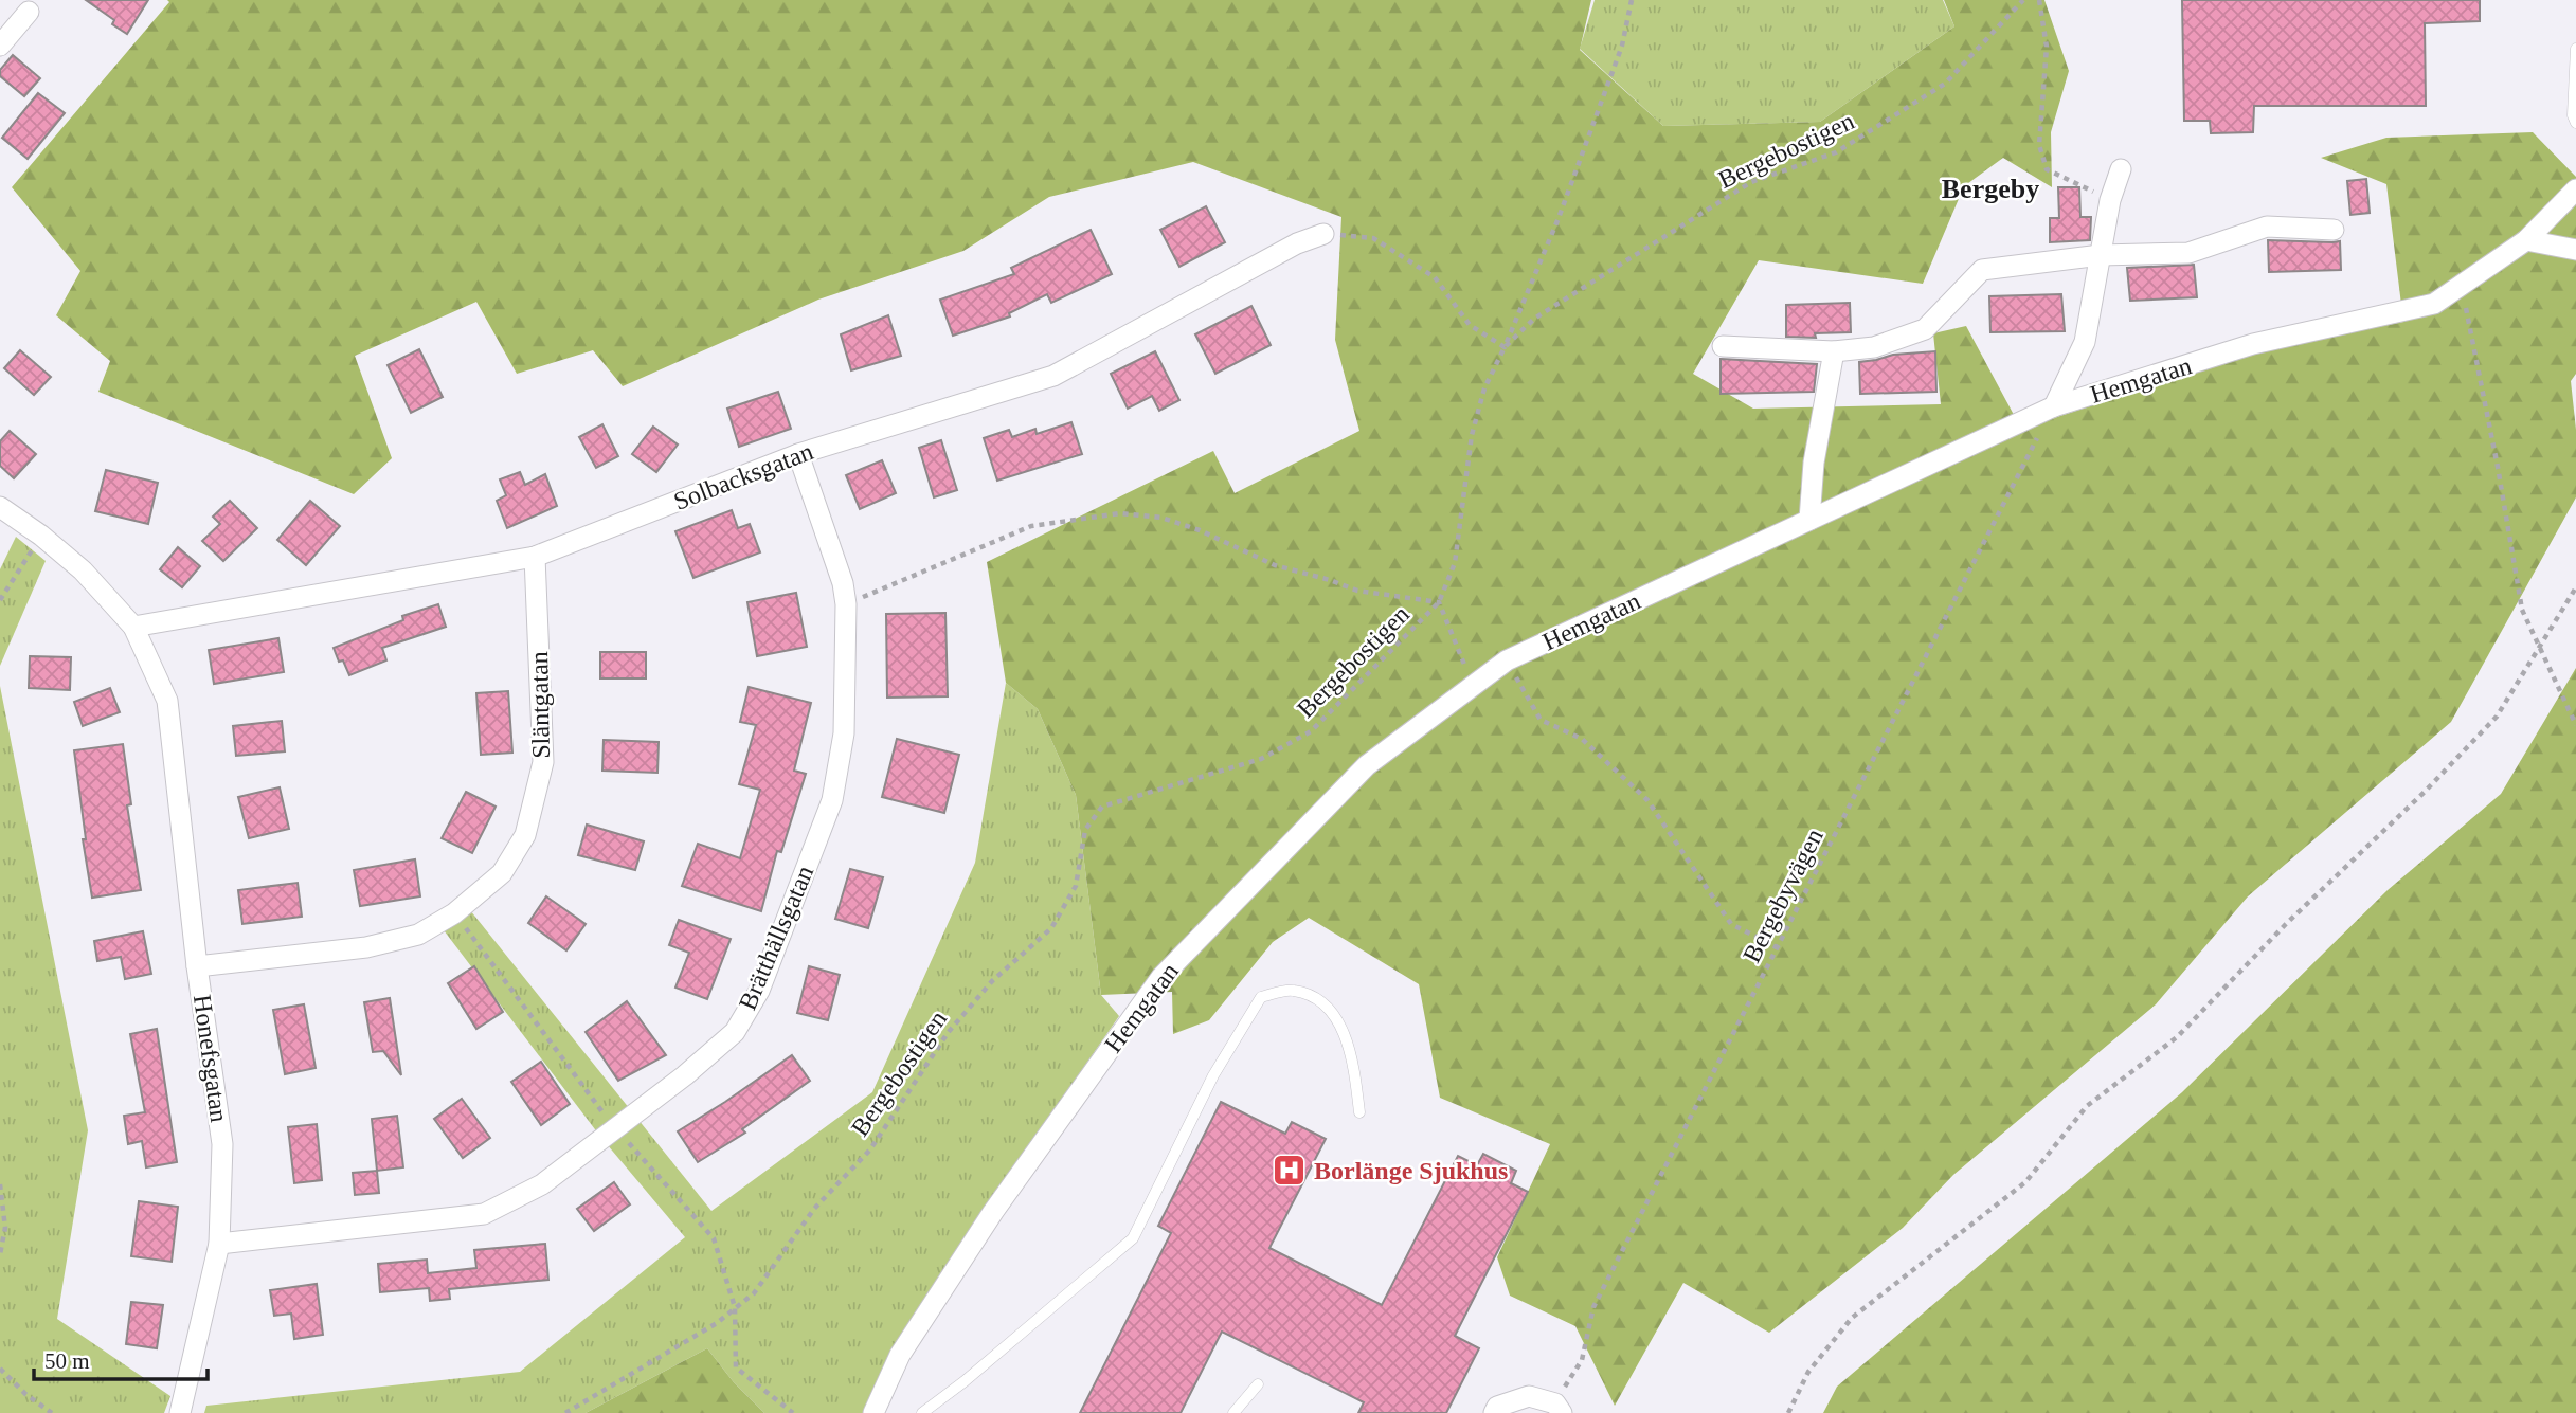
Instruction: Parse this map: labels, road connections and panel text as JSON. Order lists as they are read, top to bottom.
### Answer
{
  "streets": {
    "street": [
      "Hemgatan",
      "Solbacksgatan",
      "Släntgatan",
      "Brätthällsgatan",
      "Honefsgatan"
    ],
    "path": ["Bergebostigen", "Bergebyvägen"]
  },
  "crossings": [
    ["Hemgatan", "Bergebyvägen"],
    ["Solbacksgatan", "Släntgatan"],
    ["Solbacksgatan", "Brätthällsgatan"],
    ["Solbacksgatan", "Honefsgatan"],
    ["Släntgatan", "Honefsgatan"],
    ["Brätthällsgatan", "Honefsgatan"]
  ],
  "districts": ["Bergeby"],
  "places": {
    "hospital": ["Borlänge Sjukhus"]
  },
  "scale_bar": "50 m"
}
